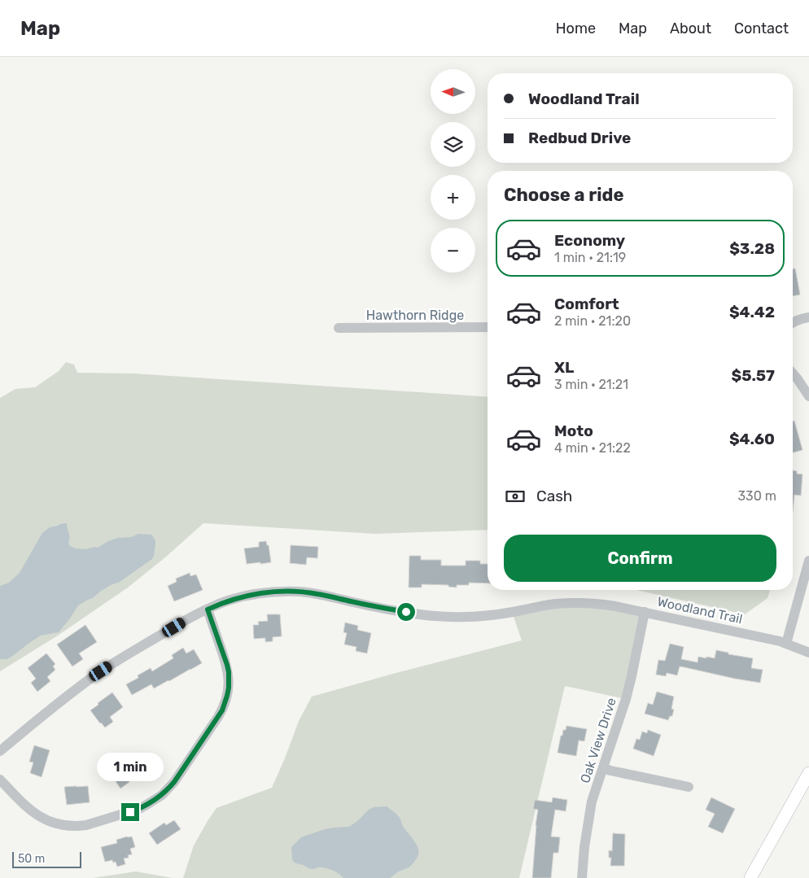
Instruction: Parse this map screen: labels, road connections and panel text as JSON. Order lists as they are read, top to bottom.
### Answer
{
  "streets": {
    "street": ["Hawthorn Ridge", "Woodland Trail", "Oak View Drive"]
  },
  "crossings": [
    ["Woodland Trail", "Oak View Drive"]
  ],
  "scale_bar": "50 m",
  "north": "left",
  "page": {
    "header": "Map",
    "nav": [
      "Home",
      "Map",
      "About",
      "Contact"
    ],
    "map_buttons": ["+", "−"],
    "banner": ["Woodland Trail", "Redbud Drive"],
    "heading": "Choose a ride",
    "list": [
      {
        "name": "Economy",
        "note": "1 min · 21:19",
        "value": "$3.28"
      },
      {
        "name": "Comfort",
        "note": "2 min · 21:20",
        "value": "$4.42"
      },
      {
        "name": "XL",
        "note": "3 min · 21:21",
        "value": "$5.57"
      },
      {
        "name": "Moto",
        "note": "4 min · 21:22",
        "value": "$4.60"
      }
    ],
    "pay": ["Cash", "330 m"],
    "buttons": "Confirm",
    "bubble": "1 min",
    "scale": "50 m"
  }
}
